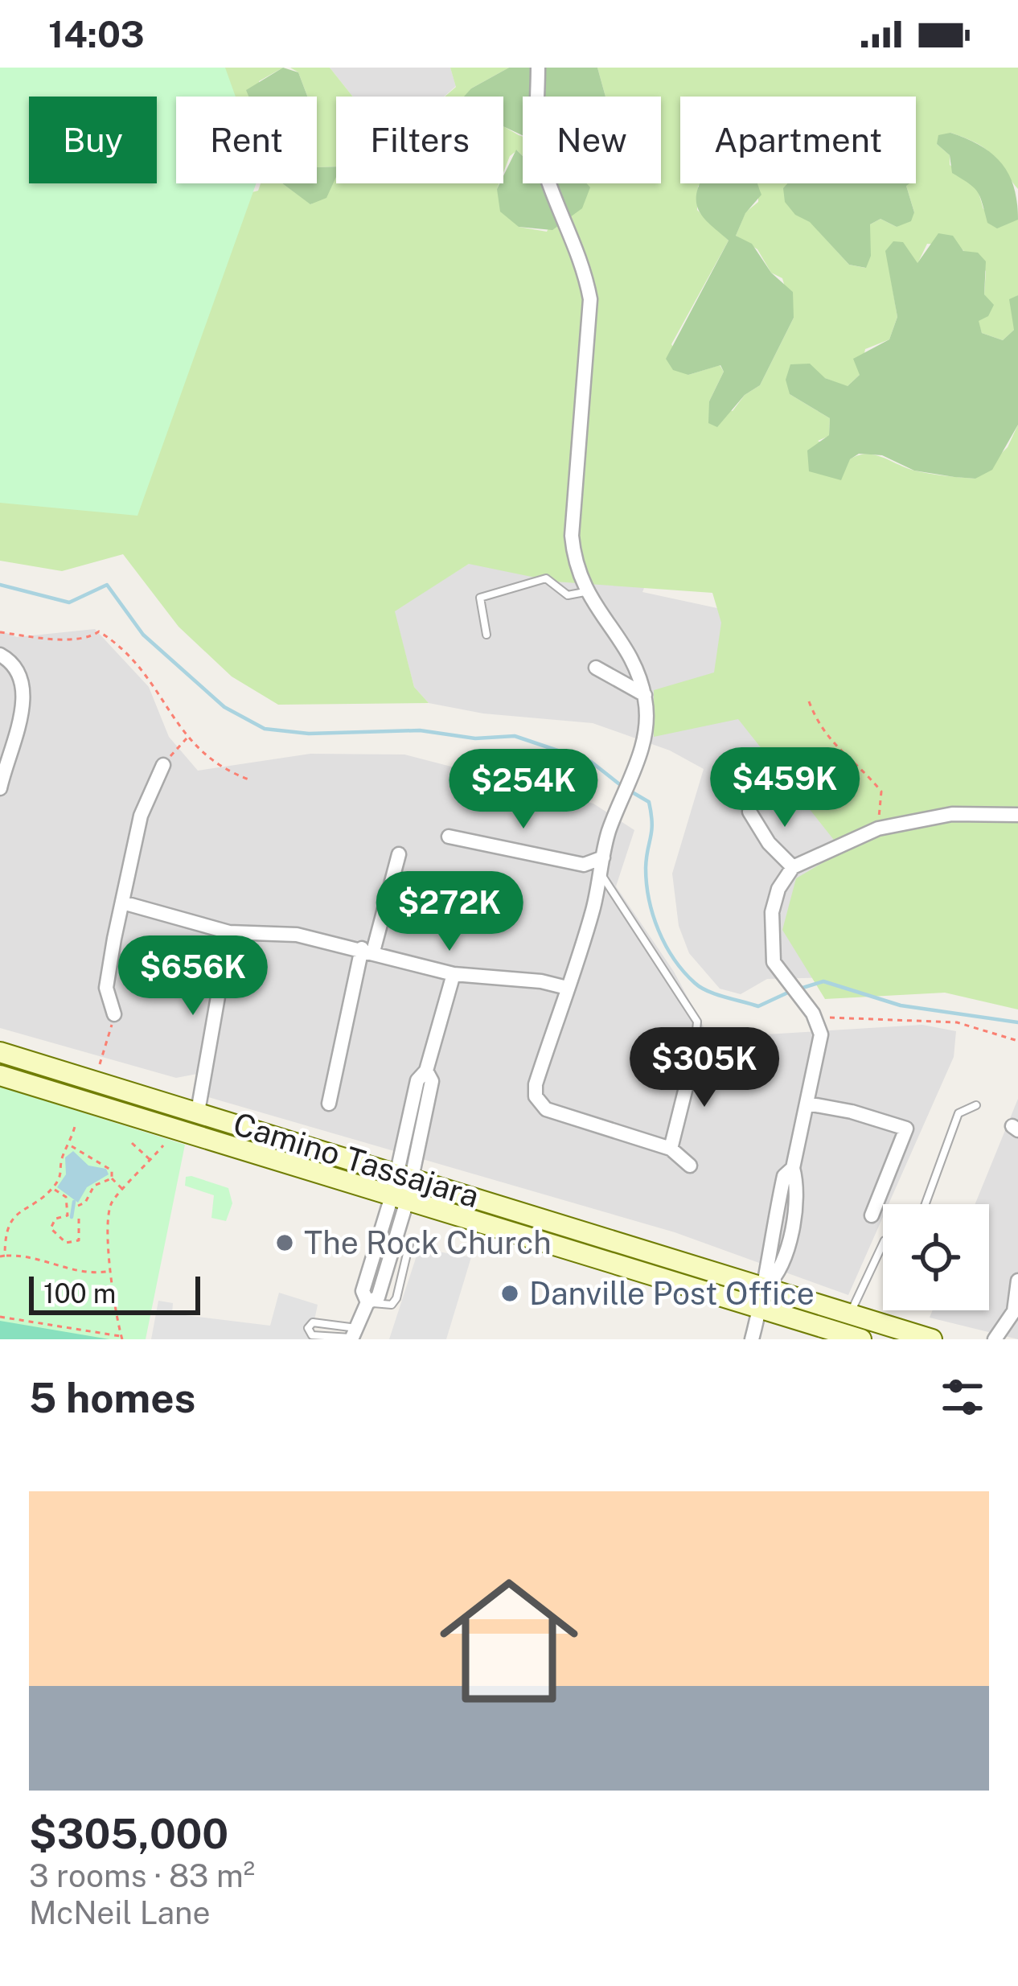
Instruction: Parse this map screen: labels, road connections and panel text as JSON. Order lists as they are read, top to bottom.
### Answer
{
  "streets": {
    "main road": ["Camino Tassajara"]
  },
  "places": ["The Rock Church", "Danville Post Office"],
  "scale_bar": "100 m",
  "page": {
    "status": "14:03",
    "chip": [
      "Buy",
      "Rent",
      "Filters",
      "New",
      "Apartment"
    ],
    "price": [
      "$459K",
      "$254K",
      "$272K",
      "$656K",
      "$305K"
    ],
    "scale": "100 m",
    "heading": "5 homes",
    "list": [
      {
        "name": "$305,000",
        "note": "3 rooms · 83 m² · McNeil Lane"
      }
    ]
  }
}
